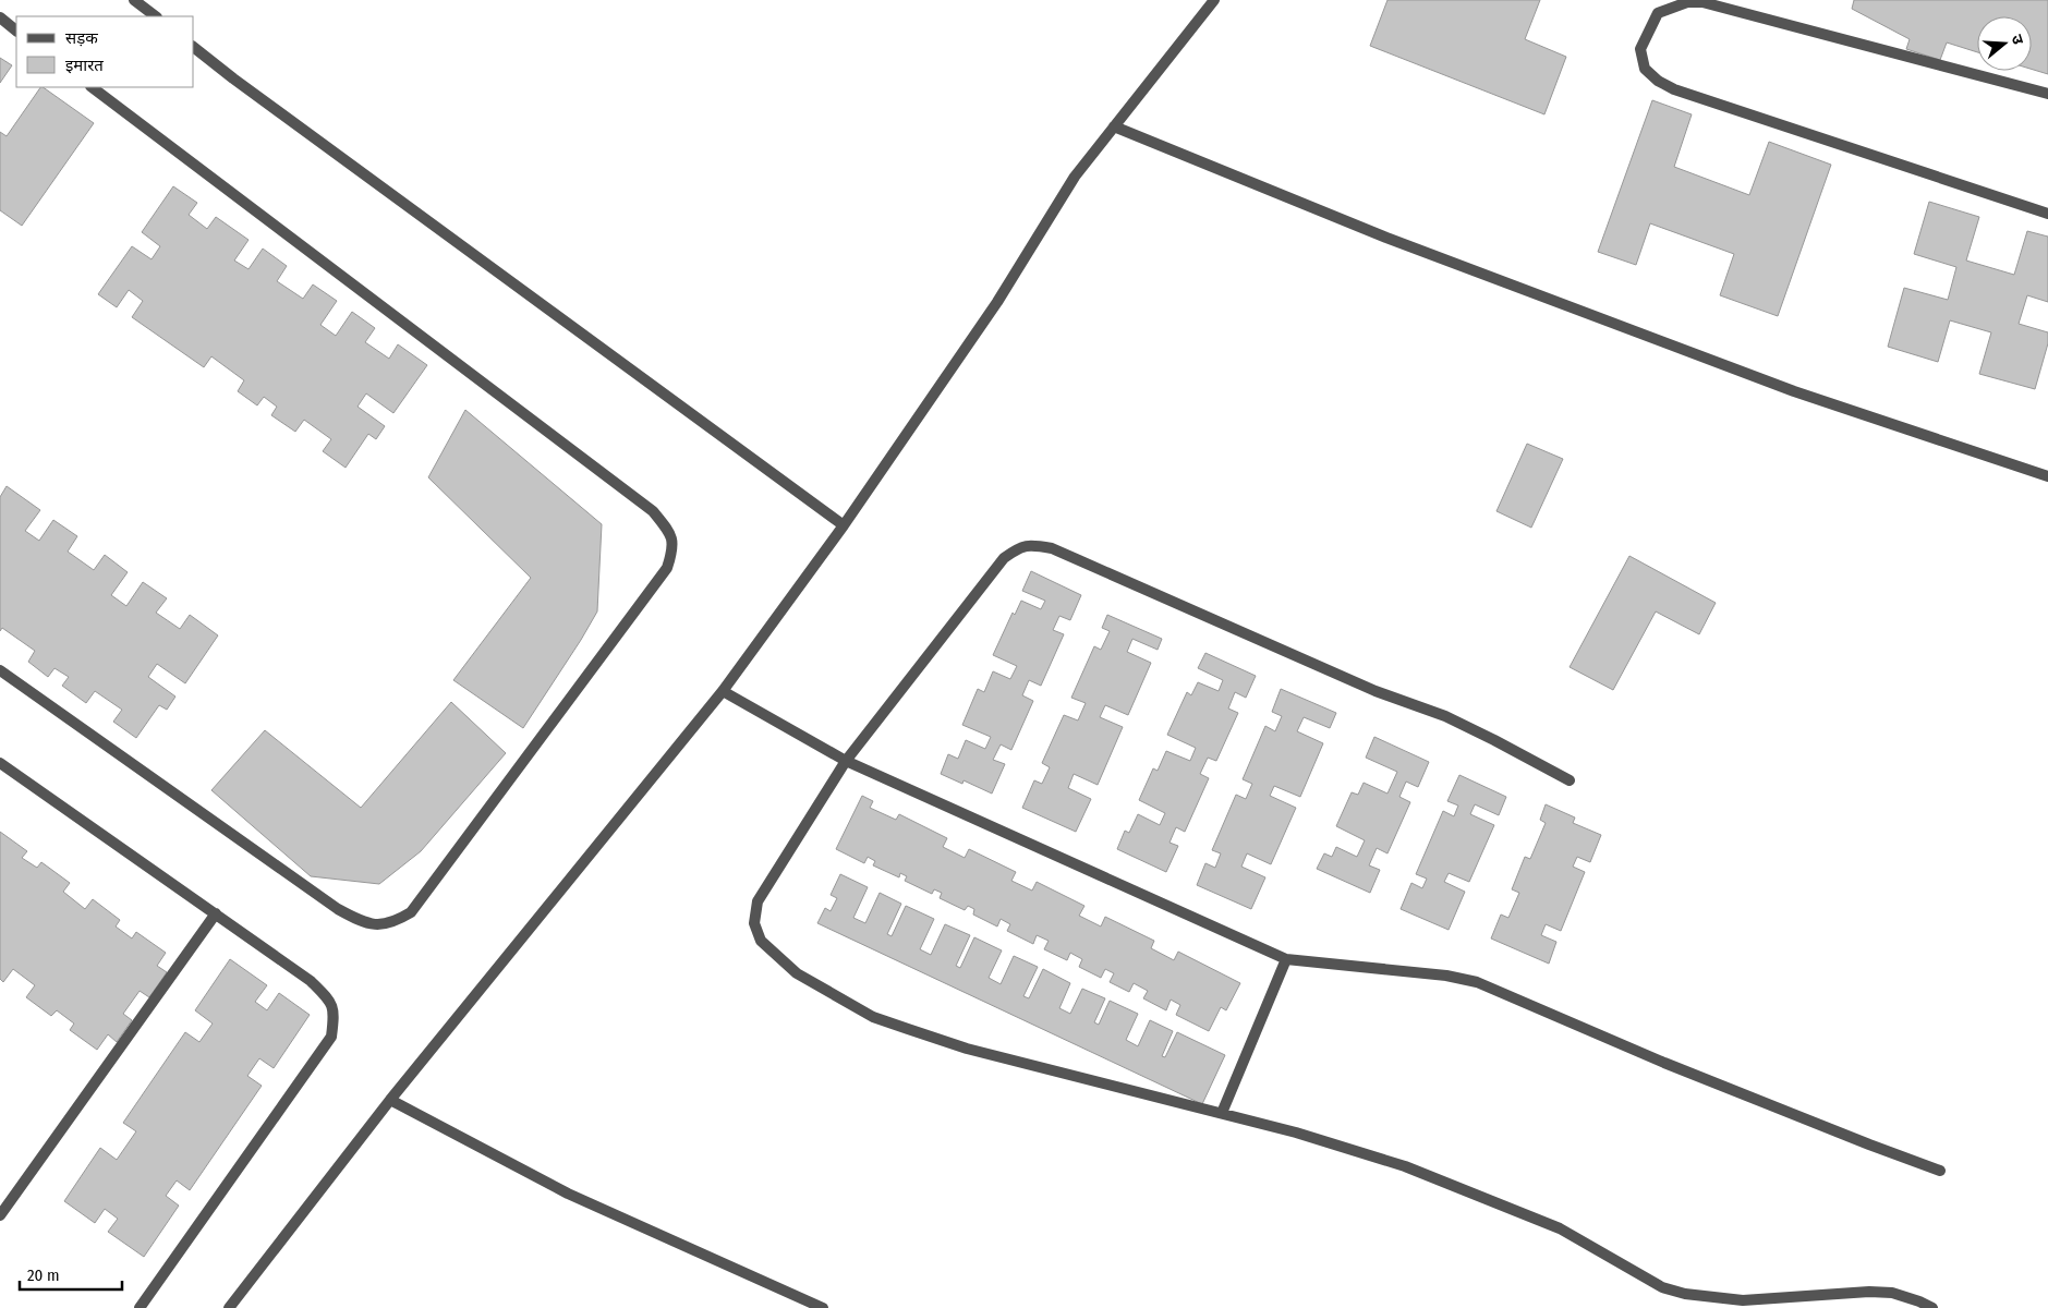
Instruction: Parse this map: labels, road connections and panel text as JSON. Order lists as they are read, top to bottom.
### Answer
{
  "legend": ["सड़क", "इमारत"],
  "scale_bar": "20 m",
  "north": "right"
}
